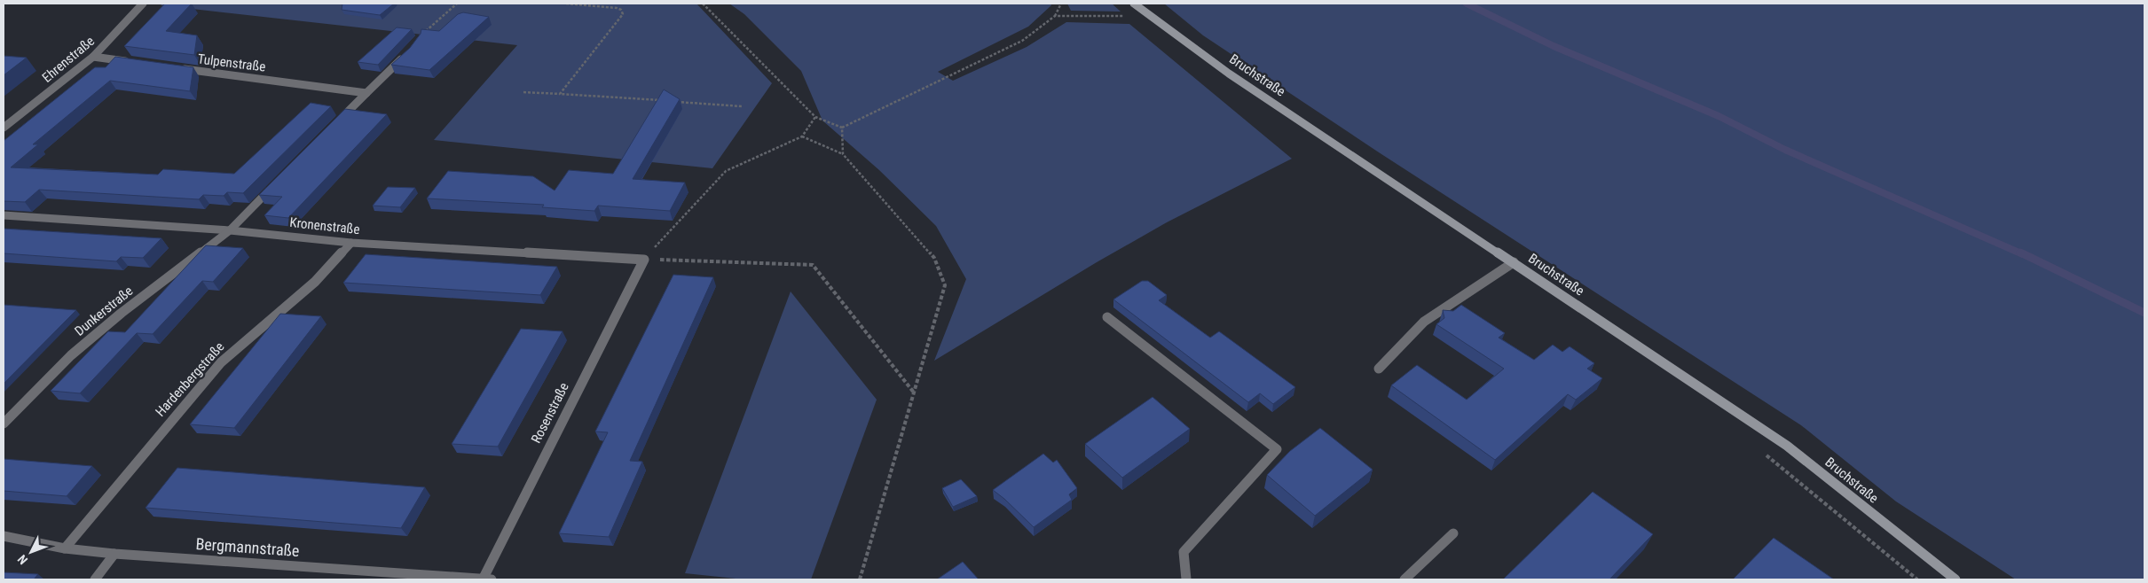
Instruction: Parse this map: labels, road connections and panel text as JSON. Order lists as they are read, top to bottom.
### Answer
{
  "streets": {
    "street": [
      "Ehrenstraße",
      "Tulpenstraße",
      "Bruchstraße",
      "Kronenstraße",
      "Dunkerstraße",
      "Hardenbergstraße",
      "Rosenstraße",
      "Bergmannstraße"
    ]
  },
  "crossings": [
    ["Kronenstraße", "Dunkerstraße"],
    ["Kronenstraße", "Hardenbergstraße"],
    ["Kronenstraße", "Rosenstraße"],
    ["Hardenbergstraße", "Bergmannstraße"],
    ["Rosenstraße", "Bergmannstraße"]
  ],
  "north": "bottom left"
}
